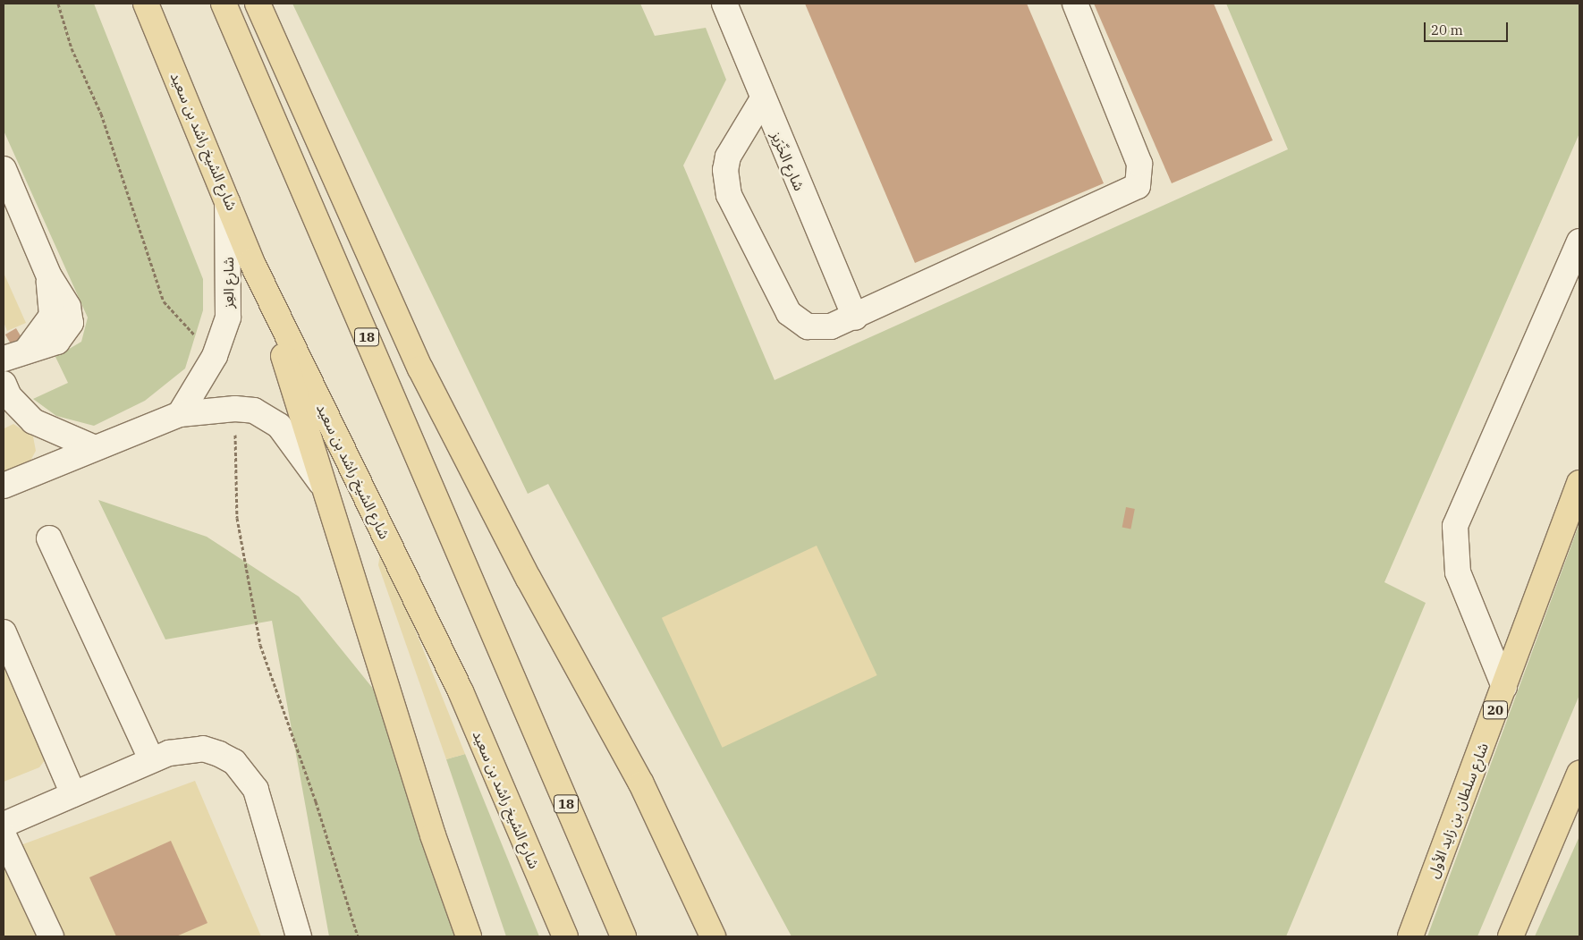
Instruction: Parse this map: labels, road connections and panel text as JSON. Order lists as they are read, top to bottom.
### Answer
{
  "streets": {
    "main road": [
      "شارع الشيخ راشد بن سعيد",
      "18",
      "20",
      "شارع سلطان بن زايد الأول"
    ],
    "street": ["شارع الخّرَيز", "شارع العِز"]
  },
  "crossings": [
    ["شارع الشيخ راشد بن سعيد", "شارع العِز"]
  ],
  "scale_bar": "20 m"
}
